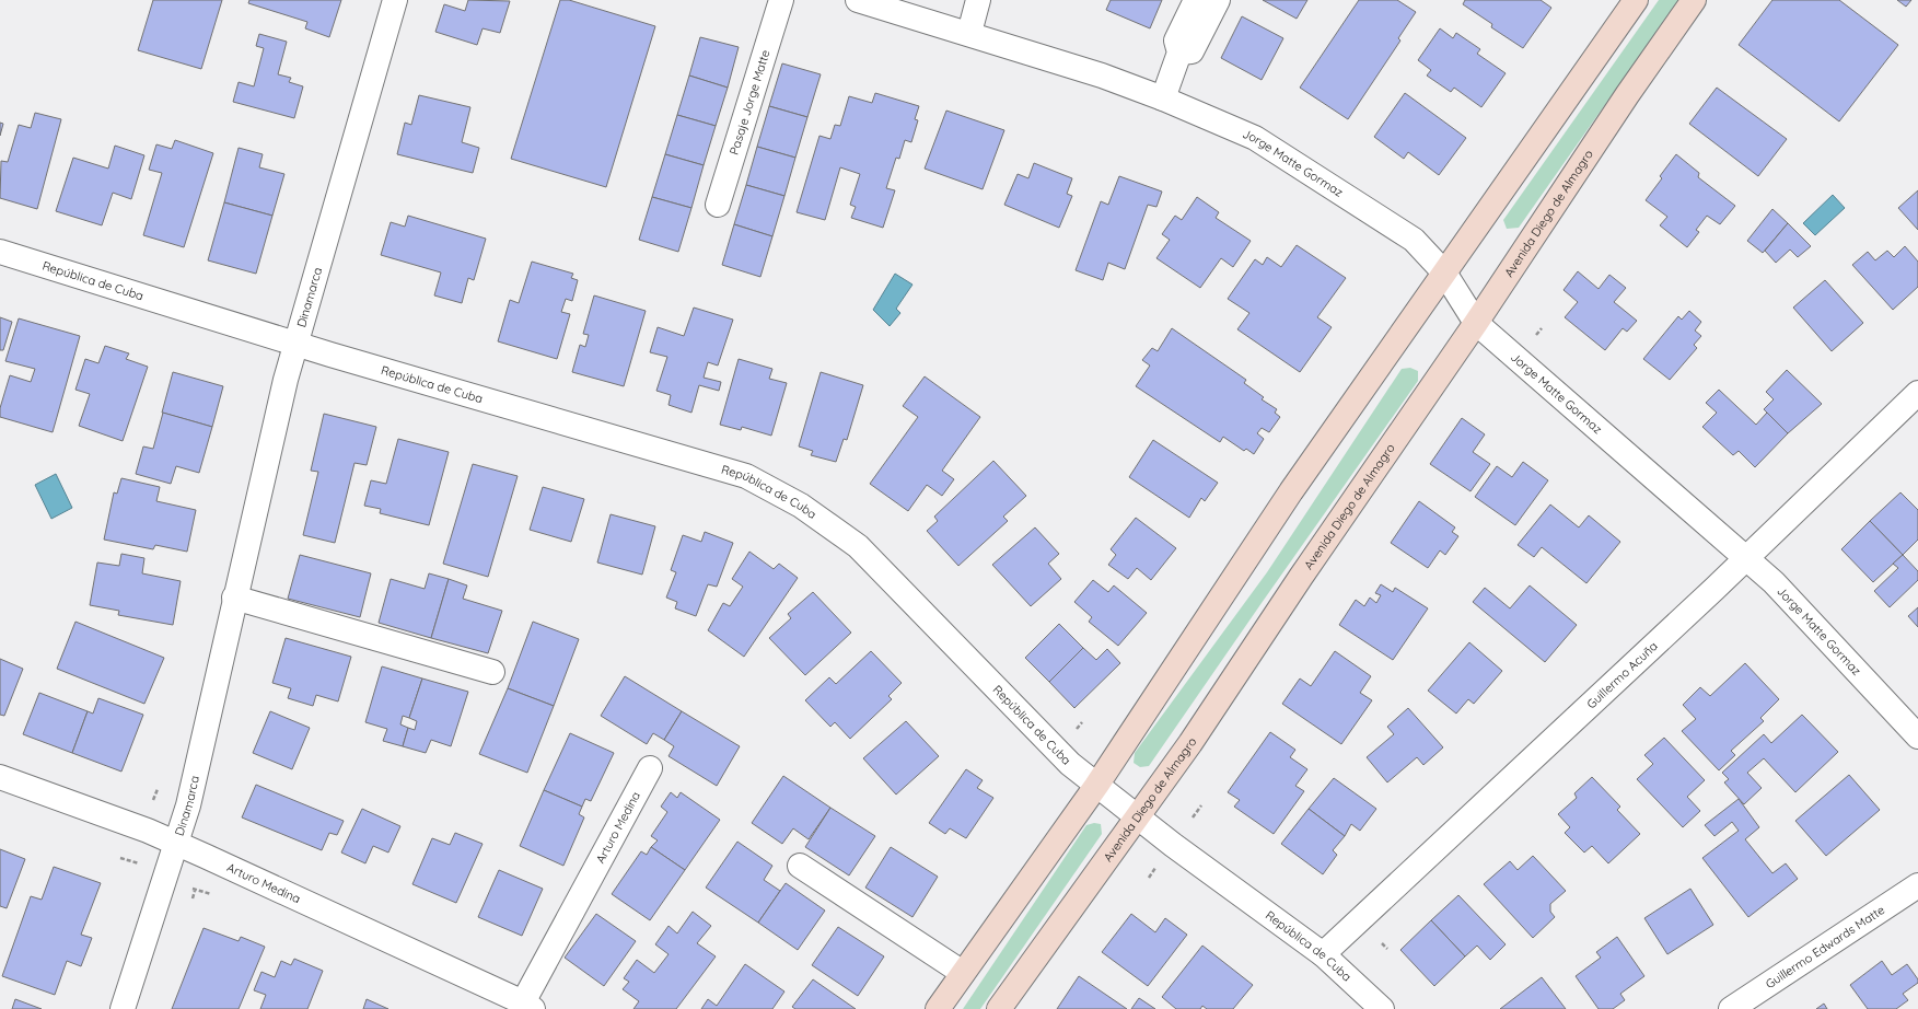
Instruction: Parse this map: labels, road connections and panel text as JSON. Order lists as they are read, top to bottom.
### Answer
{
  "streets": {
    "street": [
      "Pasaje Jorge Matte",
      "Jorge Matte Gormaz",
      "Avenida Diego de Almagro",
      "República de Cuba",
      "Dinamarca",
      "Guillermo Acuña",
      "Arturo Medina",
      "Guillermo Edwards Matte"
    ]
  },
  "crossings": [
    ["Jorge Matte Gormaz", "Avenida Diego de Almagro"],
    ["Jorge Matte Gormaz", "Guillermo Acuña"],
    ["Avenida Diego de Almagro", "República de Cuba"],
    ["República de Cuba", "Dinamarca"],
    ["República de Cuba", "Guillermo Acuña"],
    ["Dinamarca", "Arturo Medina"]
  ]
}
